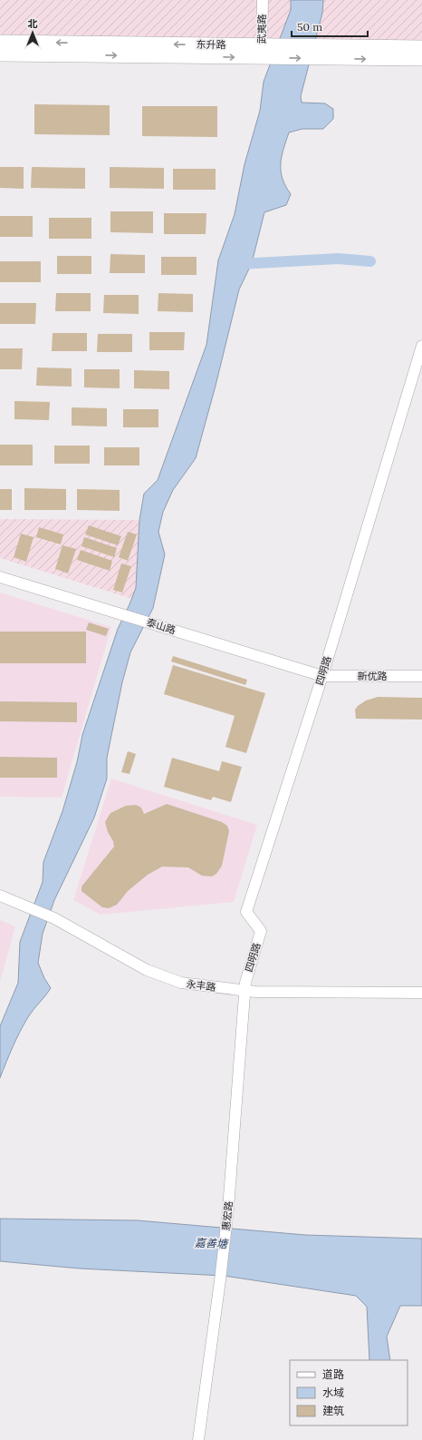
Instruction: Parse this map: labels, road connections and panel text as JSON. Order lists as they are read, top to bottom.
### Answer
{
  "streets": {
    "main road": ["东升路"],
    "street": [
      "武夷路",
      "泰山路",
      "四明路",
      "新优路",
      "永丰路",
      "惠宏路"
    ]
  },
  "crossings": [
    ["武夷路", "东升路"],
    ["泰山路", "四明路"],
    ["泰山路", "新优路"],
    ["四明路", "新优路"],
    ["四明路", "永丰路"],
    ["四明路", "惠宏路"],
    ["永丰路", "惠宏路"]
  ],
  "water": ["嘉善塘"],
  "legend": ["道路", "水域", "建筑"],
  "scale_bar": "50 m",
  "north": "top"
}
